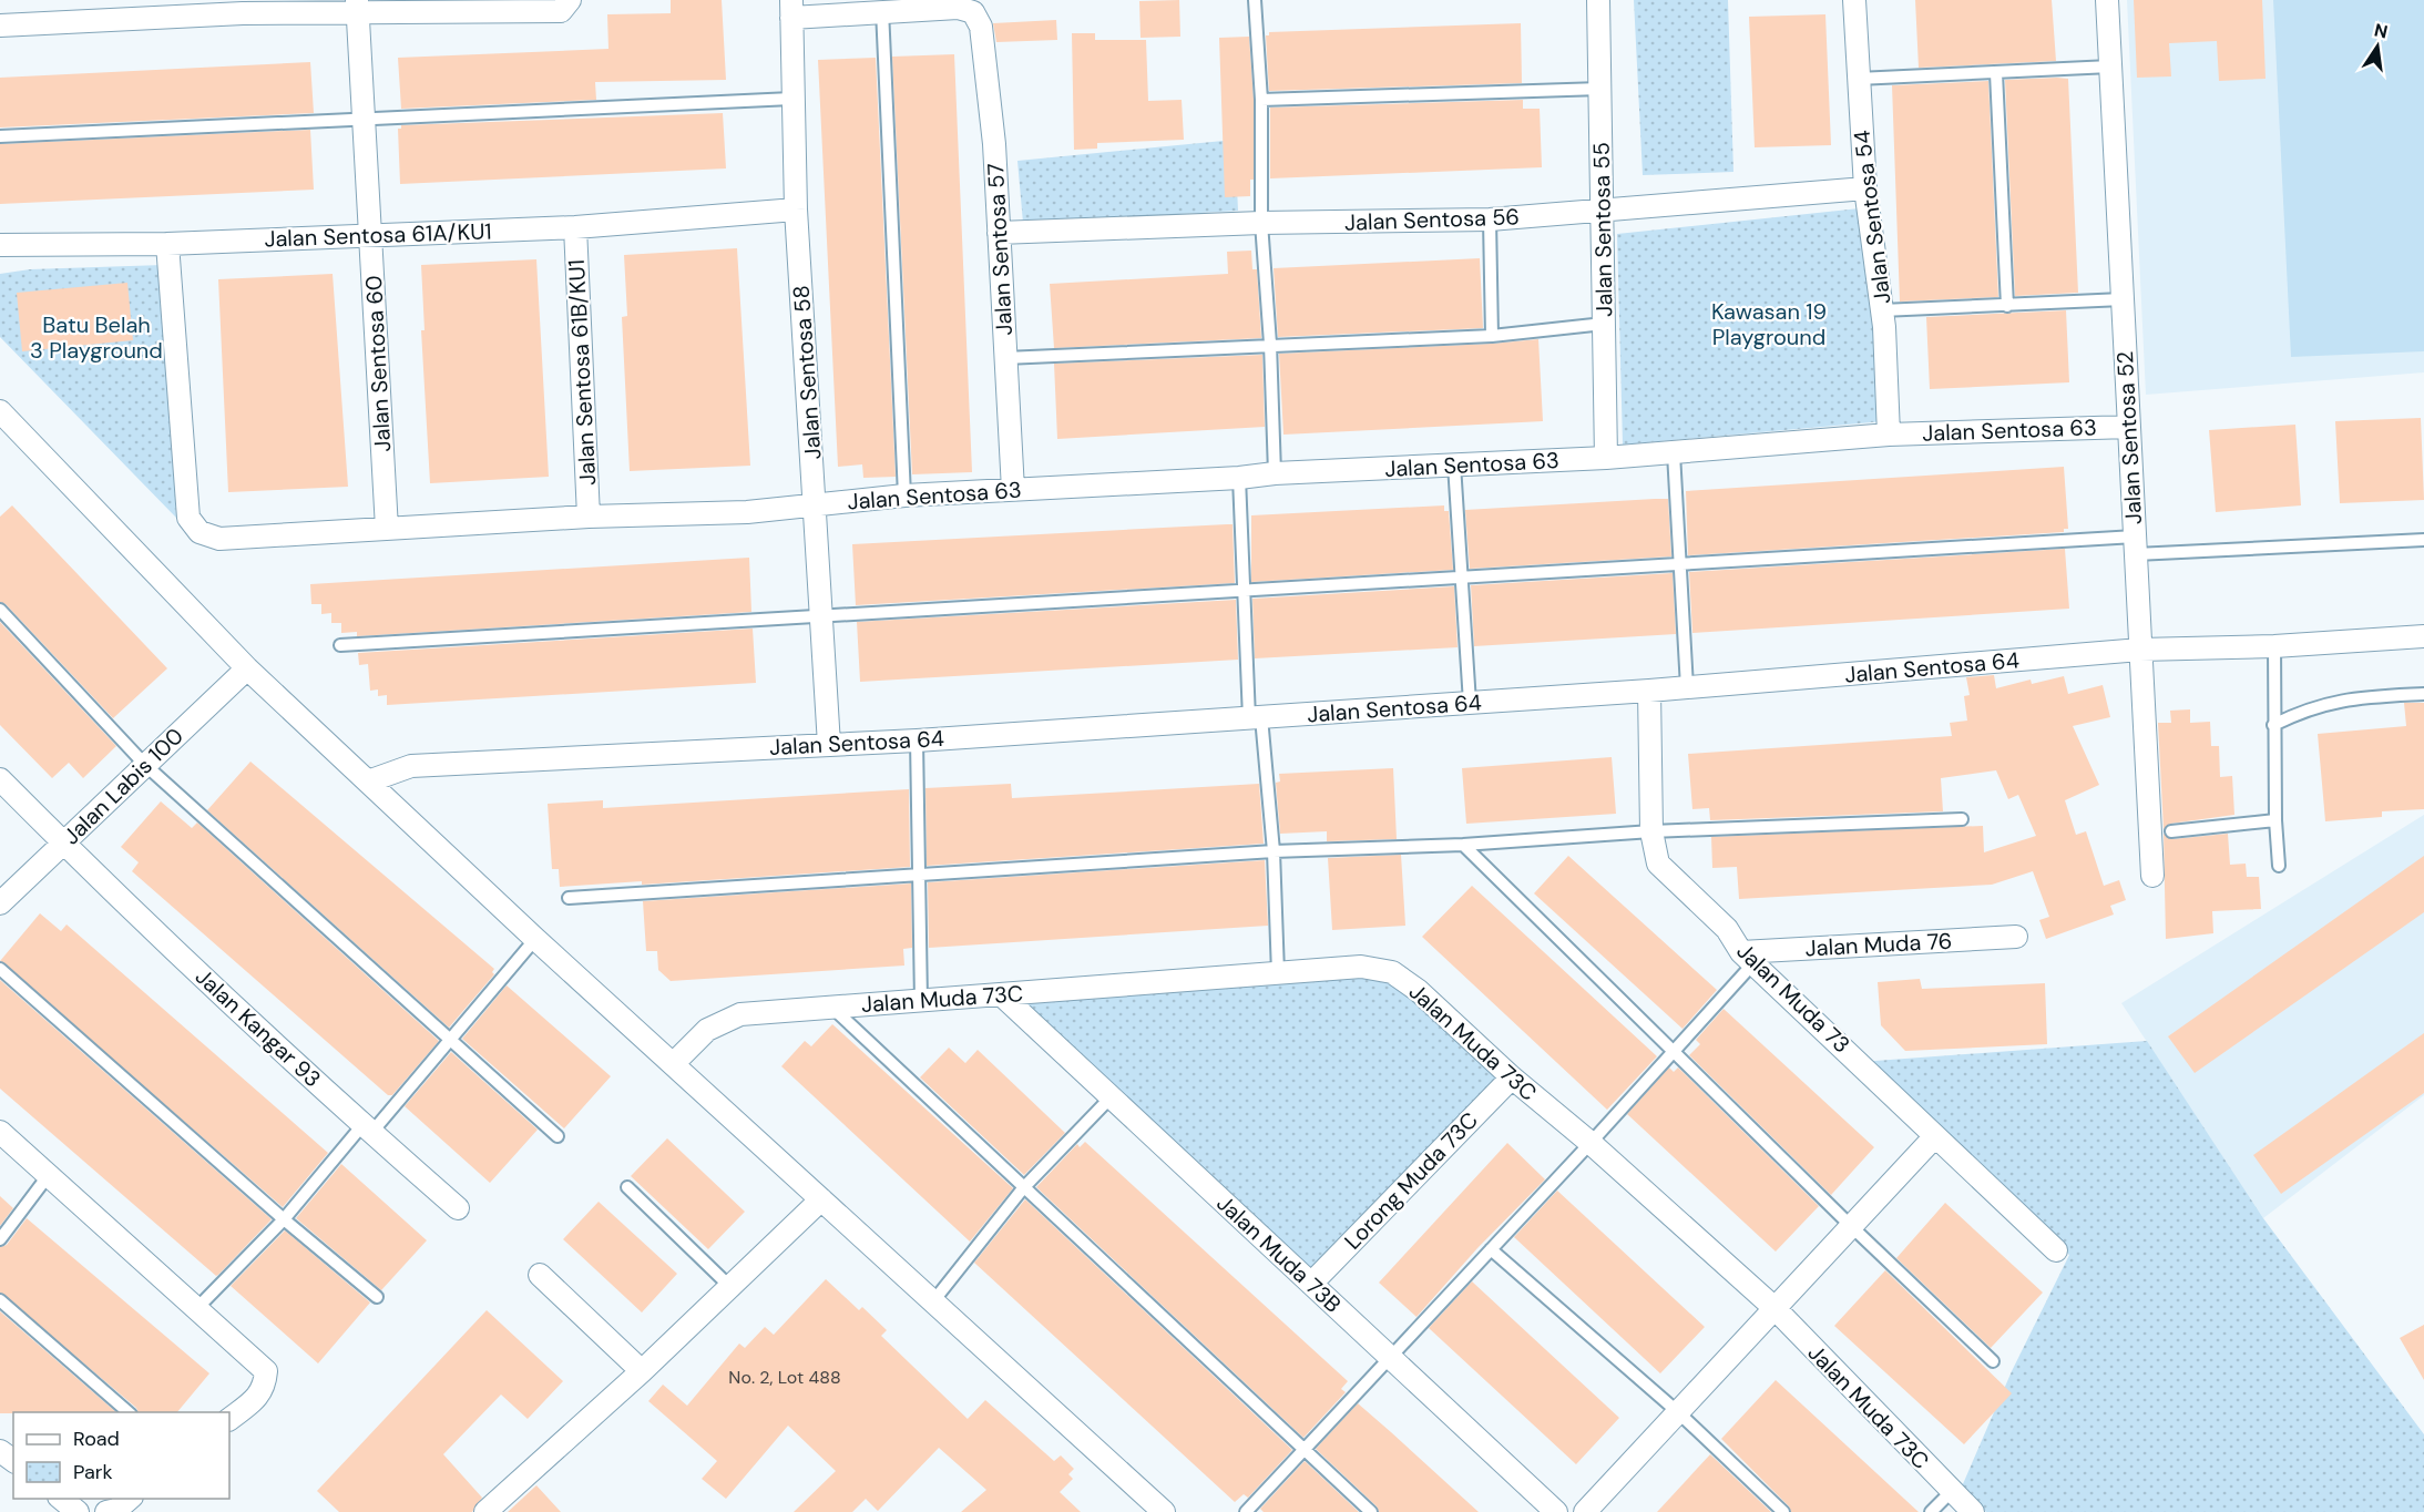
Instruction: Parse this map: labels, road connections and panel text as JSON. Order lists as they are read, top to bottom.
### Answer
{
  "streets": {
    "street": [
      "Jalan Sentosa 54",
      "Jalan Sentosa 56",
      "Jalan Sentosa 55",
      "Jalan Sentosa 61A/KU1",
      "Jalan Sentosa 57",
      "Jalan Sentosa 60",
      "Jalan Sentosa 61B/KU1",
      "Jalan Sentosa 58",
      "Jalan Sentosa 63",
      "Jalan Sentosa 52",
      "Jalan Sentosa 64",
      "Jalan Labis 100",
      "Jalan Muda 76",
      "Jalan Muda 73",
      "Jalan Muda 73C",
      "Jalan Kangar 93",
      "Lorong Muda 73C",
      "Jalan Muda 73B"
    ]
  },
  "crossings": [
    ["Jalan Sentosa 54", "Jalan Sentosa 56"],
    ["Jalan Sentosa 54", "Jalan Sentosa 63"],
    ["Jalan Sentosa 56", "Jalan Sentosa 55"],
    ["Jalan Sentosa 56", "Jalan Sentosa 57"],
    ["Jalan Sentosa 55", "Jalan Sentosa 63"],
    ["Jalan Sentosa 61A/KU1", "Jalan Sentosa 60"],
    ["Jalan Sentosa 61A/KU1", "Jalan Sentosa 61B/KU1"],
    ["Jalan Sentosa 61A/KU1", "Jalan Sentosa 58"],
    ["Jalan Sentosa 61A/KU1", "Jalan Sentosa 63"],
    ["Jalan Sentosa 57", "Jalan Sentosa 63"],
    ["Jalan Sentosa 60", "Jalan Sentosa 63"],
    ["Jalan Sentosa 61B/KU1", "Jalan Sentosa 63"],
    ["Jalan Sentosa 58", "Jalan Sentosa 63"],
    ["Jalan Sentosa 58", "Jalan Sentosa 64"],
    ["Jalan Sentosa 63", "Jalan Sentosa 52"],
    ["Jalan Sentosa 52", "Jalan Sentosa 64"],
    ["Jalan Sentosa 64", "Jalan Muda 73"],
    ["Jalan Labis 100", "Jalan Kangar 93"],
    ["Jalan Muda 76", "Jalan Muda 73"],
    ["Jalan Muda 73C", "Lorong Muda 73C"],
    ["Jalan Muda 73C", "Jalan Muda 73B"],
    ["Lorong Muda 73C", "Jalan Muda 73B"]
  ],
  "parks": ["Kawasan 19 Playground", "Batu Belah 3 Playground"],
  "house_numbers": ["No. 2, Lot 488"],
  "legend": ["Road", "Park"],
  "north": "top"
}
